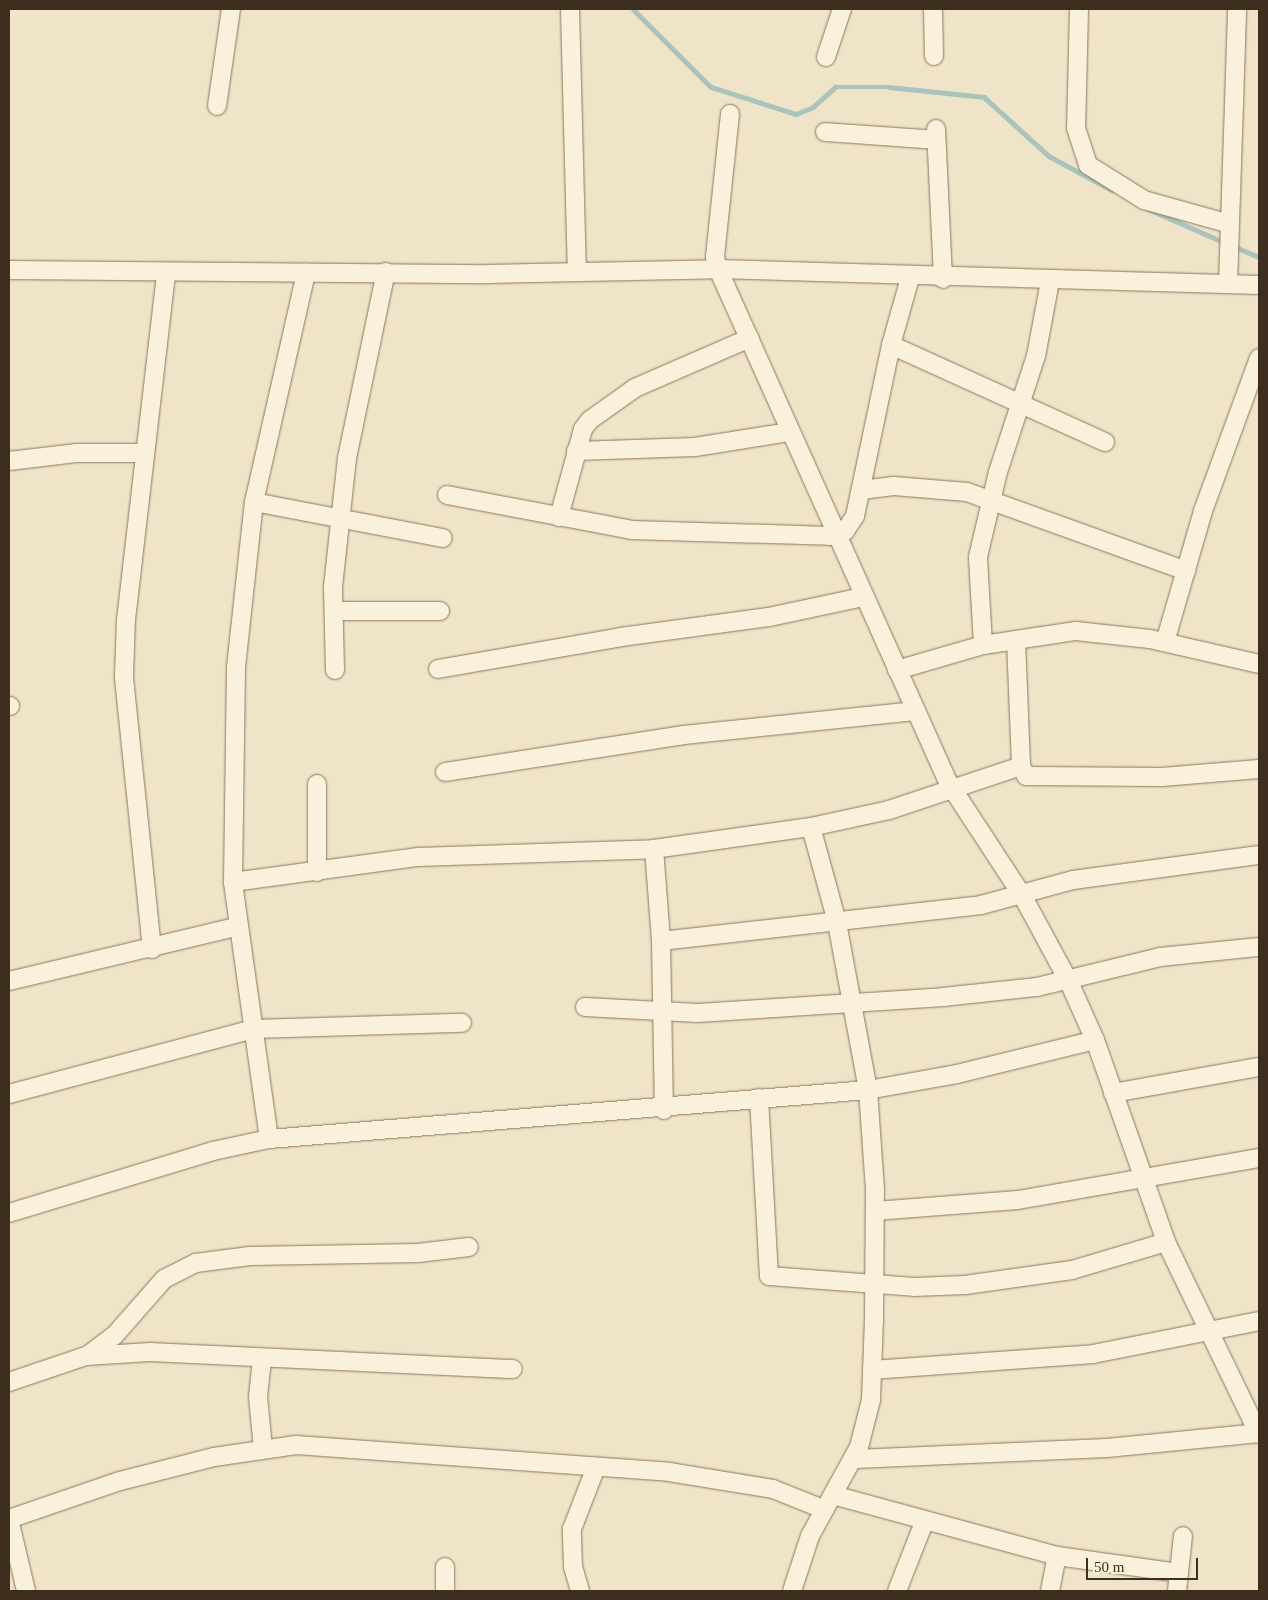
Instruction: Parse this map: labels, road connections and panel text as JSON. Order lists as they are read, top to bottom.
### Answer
{
  "scale_bar": "50 m"
}
